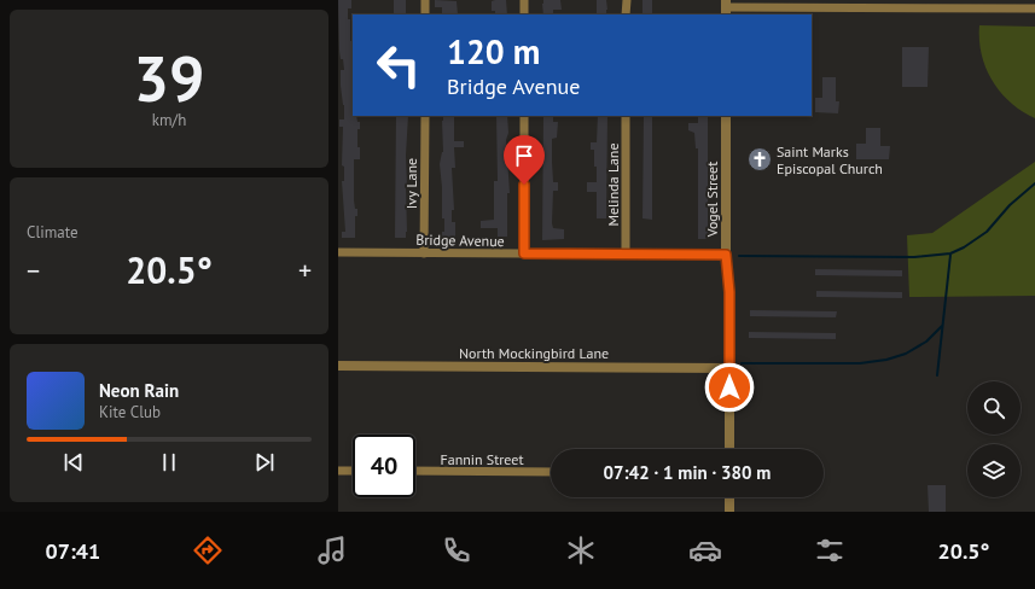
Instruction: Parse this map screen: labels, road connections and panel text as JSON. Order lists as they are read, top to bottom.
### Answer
{
  "streets": {
    "street": [
      "Ivy Lane",
      "Melinda Lane",
      "Vogel Street",
      "Bridge Avenue",
      "North Mockingbird Lane",
      "Fannin Street"
    ]
  },
  "crossings": [
    ["Ivy Lane", "Bridge Avenue"],
    ["Melinda Lane", "Bridge Avenue"],
    ["Vogel Street", "Bridge Avenue"],
    ["Vogel Street", "North Mockingbird Lane"]
  ],
  "places": {
    "church": ["Saint Marks Episcopal Church"]
  },
  "page": {
    "tile": [
      ["39", "km/h"],
      "Climate"
    ],
    "turn": ["120 m", "Bridge Avenue"],
    "heat": ["−", "20.5°", "+"],
    "song": ["Neon Rain", "Kite Club"],
    "limit": "40",
    "trip": "07:42 · 1 min · 380 m",
    "tabs": ["07:41", "20.5°"]
  }
}
